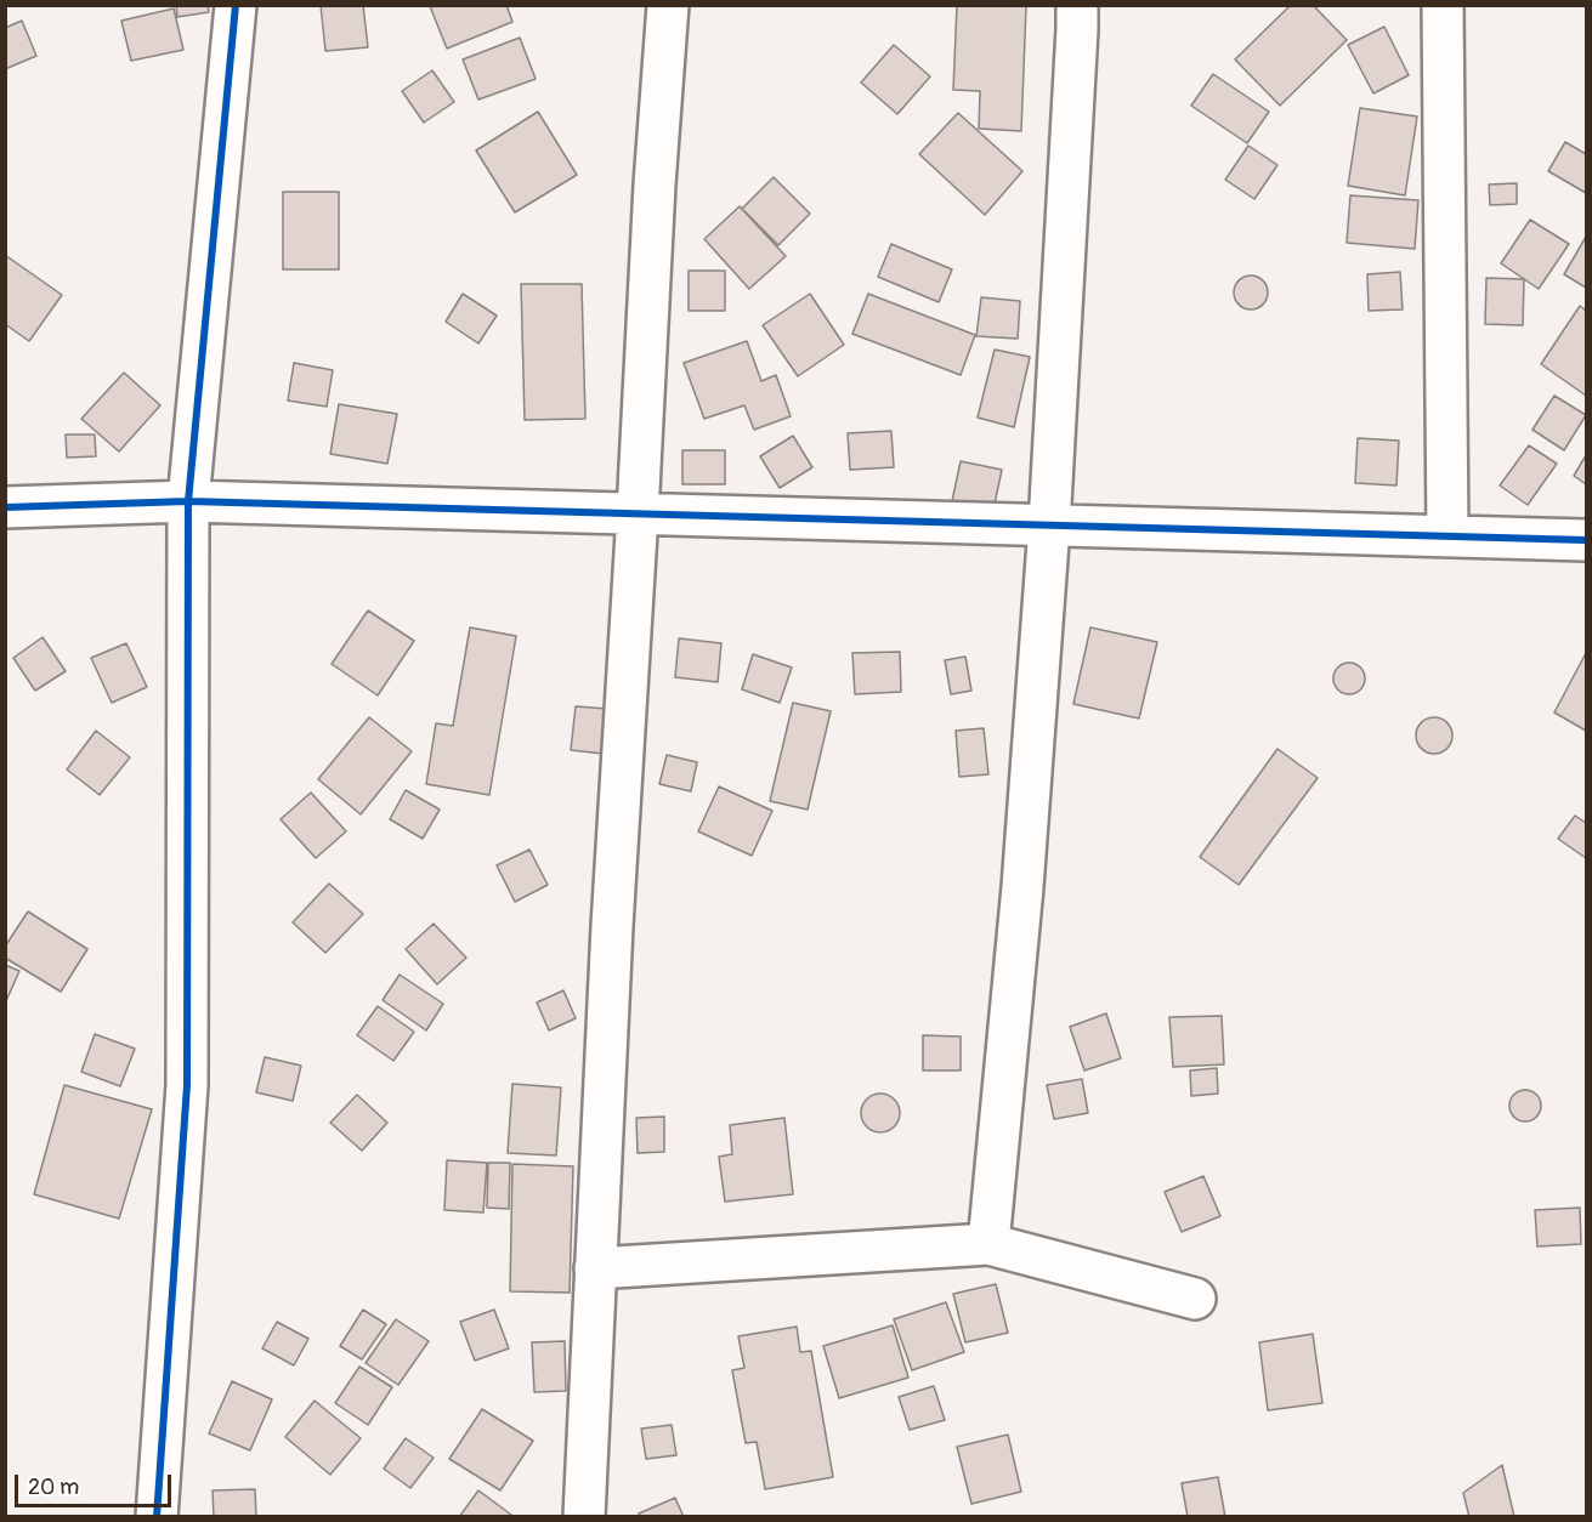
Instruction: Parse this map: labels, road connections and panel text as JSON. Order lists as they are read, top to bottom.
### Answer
{
  "scale_bar": "20 m"
}
